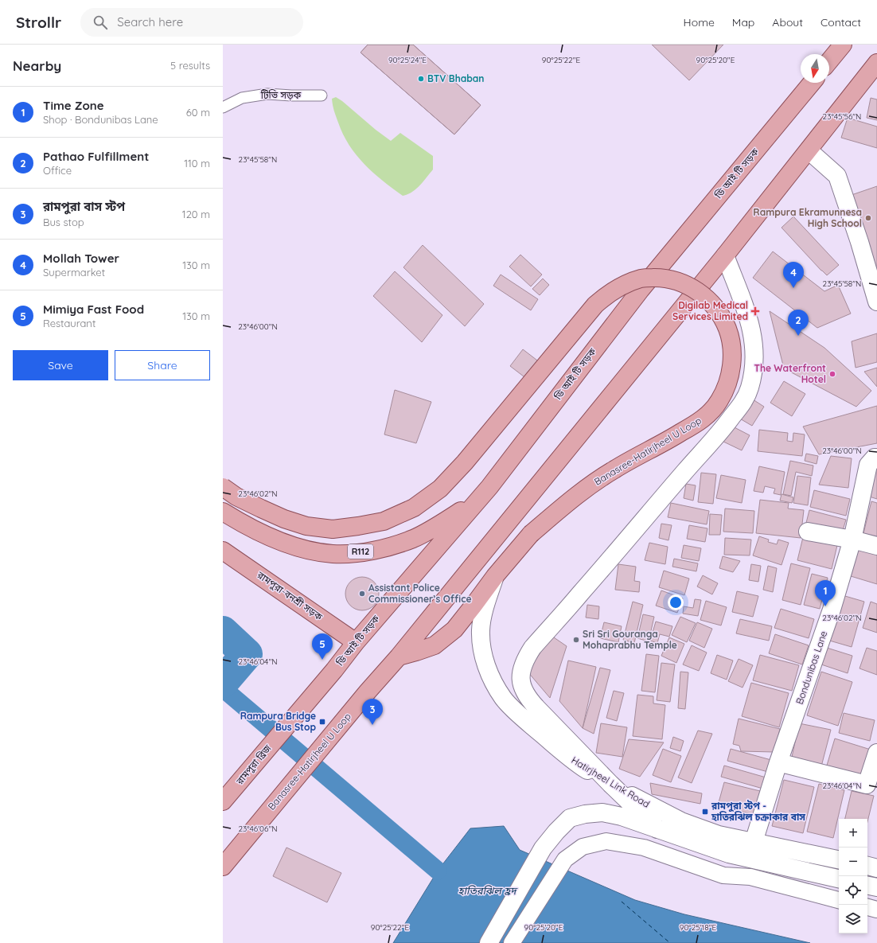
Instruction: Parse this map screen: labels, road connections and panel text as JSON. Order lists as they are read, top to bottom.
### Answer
{
  "streets": {
    "main road": [
      "ডি আই টি সড়ক",
      "Banasree-Hatirjheel U Loop",
      "R112",
      "রামপুরা-বনশ্রী সড়ক",
      "Bondunibas Lane",
      "রামপুরা ব্রিজ",
      "Hatirjheel Link Road"
    ],
    "lane": ["টিভি সড়ক"]
  },
  "crossings": [
    ["ডি আই টি সড়ক", "R112"],
    ["ডি আই টি সড়ক", "রামপুরা-বনশ্রী সড়ক"],
    ["ডি আই টি সড়ক", "রামপুরা ব্রিজ"],
    ["Banasree-Hatirjheel U Loop", "Hatirjheel Link Road"],
    ["Bondunibas Lane", "Hatirjheel Link Road"]
  ],
  "water": ["হাতিরঝিল হ্রদ"],
  "places": {
    "other": [
      "BTV Bhaban",
      "Rampura Ekramunnesa High School",
      "The Waterfront Hotel",
      "Assistant Police Commissioner’s Office",
      "Sri Sri Gouranga Mohaprabhu Temple"
    ],
    "health": ["Digilab Medical Services Limited"],
    "transit": ["Rampura Bridge Bus Stop", "রামপুরা স্টপ - হাতিরঝিল চক্রাকার বাস"]
  },
  "north": "bottom",
  "page": {
    "header": "Strollr",
    "search": "Search here",
    "nav": [
      "Home",
      "Map",
      "About",
      "Contact"
    ],
    "heading": ["Nearby", "5 results"],
    "list": [
      {
        "mark": "1",
        "name": "Time Zone",
        "note": "Shop · Bondunibas Lane",
        "value": "60 m"
      },
      {
        "mark": "2",
        "name": "Pathao Fulfillment",
        "note": "Office",
        "value": "110 m"
      },
      {
        "mark": "3",
        "name": "রামপুরা বাস স্টপ",
        "note": "Bus stop",
        "value": "120 m"
      },
      {
        "mark": "4",
        "name": "Mollah Tower",
        "note": "Supermarket",
        "value": "130 m"
      },
      {
        "mark": "5",
        "name": "Mimiya Fast Food",
        "note": "Restaurant",
        "value": "130 m"
      }
    ],
    "pins": [
      "4",
      "2",
      "1",
      "5",
      "3"
    ],
    "buttons": ["Save", "Share"],
    "map_buttons": ["+", "−"]
  },
  "coordinates": [
    "90°25'24\"E",
    "90°25'22\"E",
    "90°25'20\"E",
    "23°45'56\"N",
    "23°45'58\"N",
    "23°46'00\"N",
    "23°46'02\"N",
    "23°46'04\"N",
    "23°46'06\"N",
    "90°25'18\"E"
  ]
}
